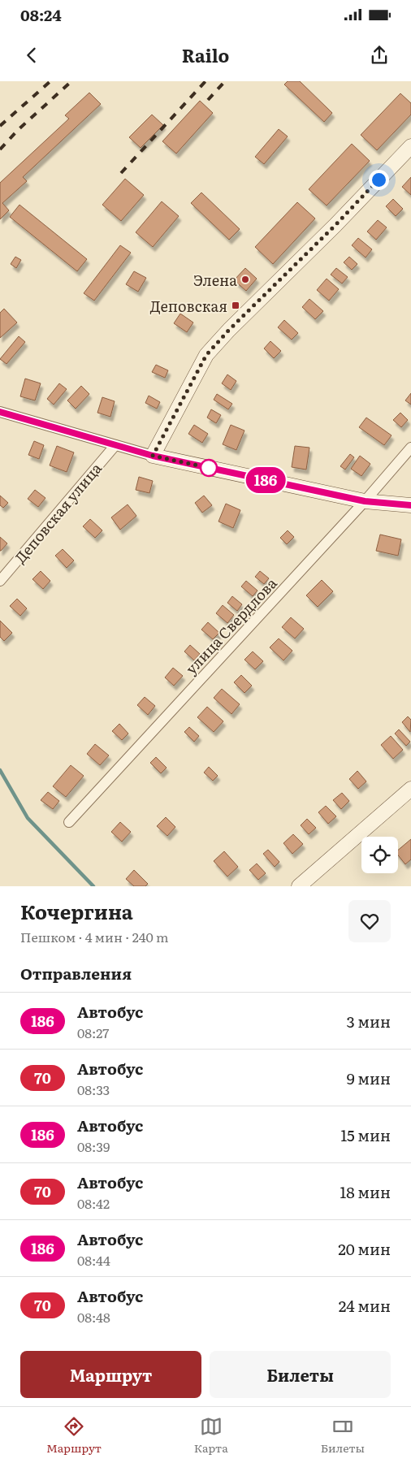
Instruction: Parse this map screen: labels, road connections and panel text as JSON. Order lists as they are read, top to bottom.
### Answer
{
  "streets": {
    "street": ["Деповская улица", "улица Свердлова"]
  },
  "places": {
    "other": ["Элена"],
    "transit": ["Деповская"]
  },
  "lines": ["bus line 186"],
  "page": {
    "status": "08:24",
    "header": "Railo",
    "on_map": "186",
    "heading": [
      ["Кочергина", "Пешком · 4 мин · 240 m"],
      "Отправления"
    ],
    "list": [
      {
        "mark": "186",
        "name": "Автобус",
        "note": "08:27",
        "value": "3 мин"
      },
      {
        "mark": "70",
        "name": "Автобус",
        "note": "08:33",
        "value": "9 мин"
      },
      {
        "mark": "186",
        "name": "Автобус",
        "note": "08:39",
        "value": "15 мин"
      },
      {
        "mark": "70",
        "name": "Автобус",
        "note": "08:42",
        "value": "18 мин"
      },
      {
        "mark": "186",
        "name": "Автобус",
        "note": "08:44",
        "value": "20 мин"
      },
      {
        "mark": "70",
        "name": "Автобус",
        "note": "08:48",
        "value": "24 мин"
      }
    ],
    "buttons": ["Маршрут", "Билеты"],
    "tabs": ["Маршрут", "Карта", "Билеты"]
  }
}
